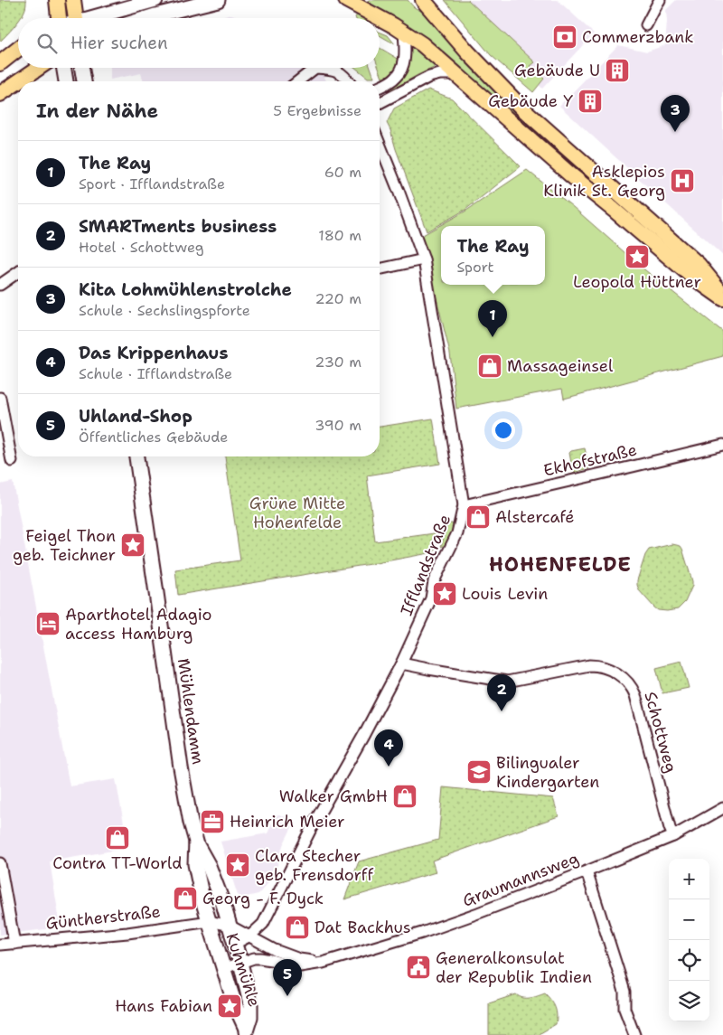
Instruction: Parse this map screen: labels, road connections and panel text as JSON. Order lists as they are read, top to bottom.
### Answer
{
  "streets": {
    "main road": ["Mühlendamm", "Kuhmühle"],
    "street": [
      "Ekhofstraße",
      "Ifflandstraße",
      "Schottweg",
      "Graumannsweg",
      "Güntherstraße"
    ]
  },
  "crossings": [
    ["Ekhofstraße", "Ifflandstraße"],
    ["Ifflandstraße", "Schottweg"],
    ["Ifflandstraße", "Graumannsweg"],
    ["Ifflandstraße", "Kuhmühle"],
    ["Mühlendamm", "Graumannsweg"],
    ["Mühlendamm", "Güntherstraße"],
    ["Mühlendamm", "Kuhmühle"],
    ["Schottweg", "Graumannsweg"],
    ["Graumannsweg", "Güntherstraße"],
    ["Graumannsweg", "Kuhmühle"],
    ["Güntherstraße", "Kuhmühle"]
  ],
  "districts": ["HOHENFELDE"],
  "parks": ["Grüne Mitte Hohenfelde"],
  "places": {
    "bank": ["Commerzbank"],
    "building": ["Gebäude U", "Gebäude Y"],
    "hospital": ["Asklepios Klinik St. Georg"],
    "place": [
      "Leopold Hüttner",
      "Feigel Thon geb. Teichner",
      "Louis Levin",
      "Clara Stecher geb. Frensdorff",
      "Hans Fabian"
    ],
    "shop": [
      "Massageinsel",
      "Alstercafé",
      "Walker GmbH",
      "Contra TT-World",
      "Georg - F. Dyck",
      "Dat Backhus"
    ],
    "hotel": ["Aparthotel Adagio access Hamburg"],
    "school or university": ["Bilingualer Kindergarten"],
    "office": ["Heinrich Meier"],
    "public building": ["Generalkonsulat der Republik Indien"]
  },
  "page": {
    "search": "Hier suchen",
    "heading": ["In der Nähe", "5 Ergebnisse"],
    "pins": [
      "3",
      "1",
      "2",
      "4",
      "5"
    ],
    "list": [
      {
        "mark": "1",
        "name": "The Ray",
        "note": "Sport · Ifflandstraße",
        "value": "60 m"
      },
      {
        "mark": "2",
        "name": "SMARTments business",
        "note": "Hotel · Schottweg",
        "value": "180 m"
      },
      {
        "mark": "3",
        "name": "Kita Lohmühlenstrolche",
        "note": "Schule · Sechslingspforte",
        "value": "220 m"
      },
      {
        "mark": "4",
        "name": "Das Krippenhaus",
        "note": "Schule · Ifflandstraße",
        "value": "230 m"
      },
      {
        "mark": "5",
        "name": "Uhland-Shop",
        "note": "Öffentliches Gebäude",
        "value": "390 m"
      }
    ],
    "popup": ["The Ray", "Sport"],
    "map_buttons": ["+", "−"]
  }
}
